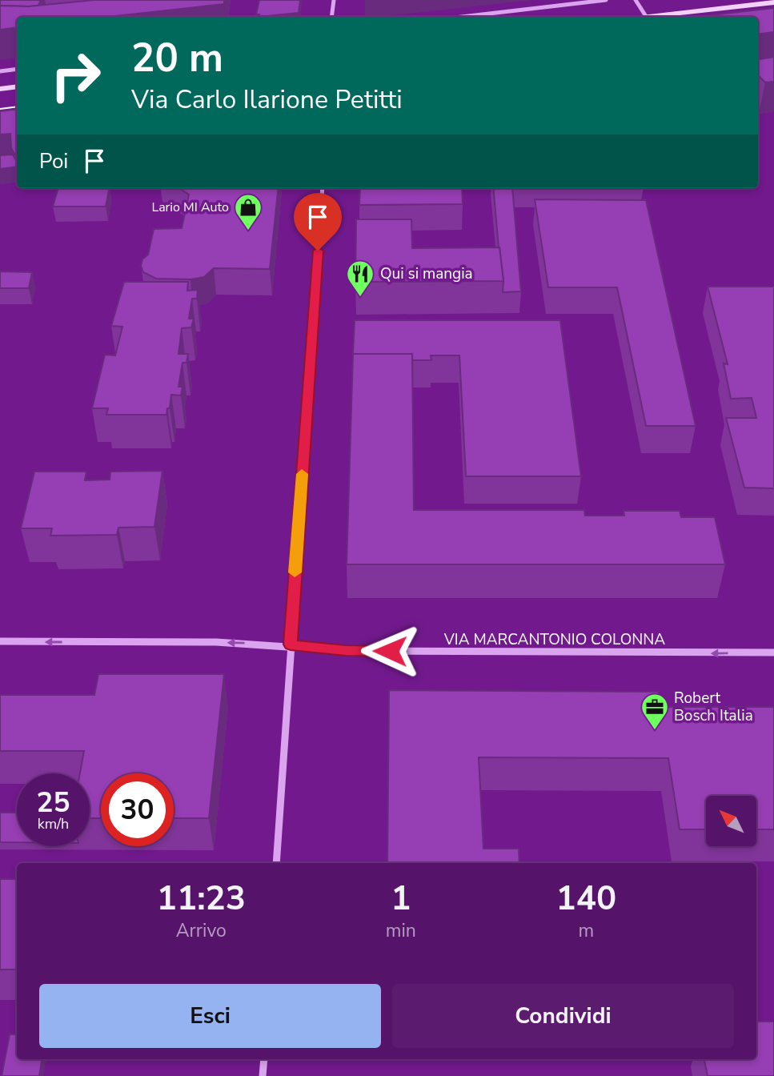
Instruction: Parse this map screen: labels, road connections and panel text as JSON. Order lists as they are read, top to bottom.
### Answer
{
  "streets": {
    "street": ["VIA MARCANTONIO COLONNA"]
  },
  "one_way": ["VIA MARCANTONIO COLONNA"],
  "places": {
    "shop": ["Lario MI Auto"],
    "restaurant": ["Qui si mangia"],
    "office": ["Robert Bosch Italia"]
  },
  "north": "top left",
  "page": {
    "turn": ["20 m", "Via Carlo Ilarione Petitti"],
    "then": "Poi",
    "speed": "25 km/h",
    "limit": "30",
    "eta": [
      "11:23",
      "Arrivo",
      "1",
      "min",
      "140",
      "m"
    ],
    "buttons": ["Esci", "Condividi"]
  }
}
